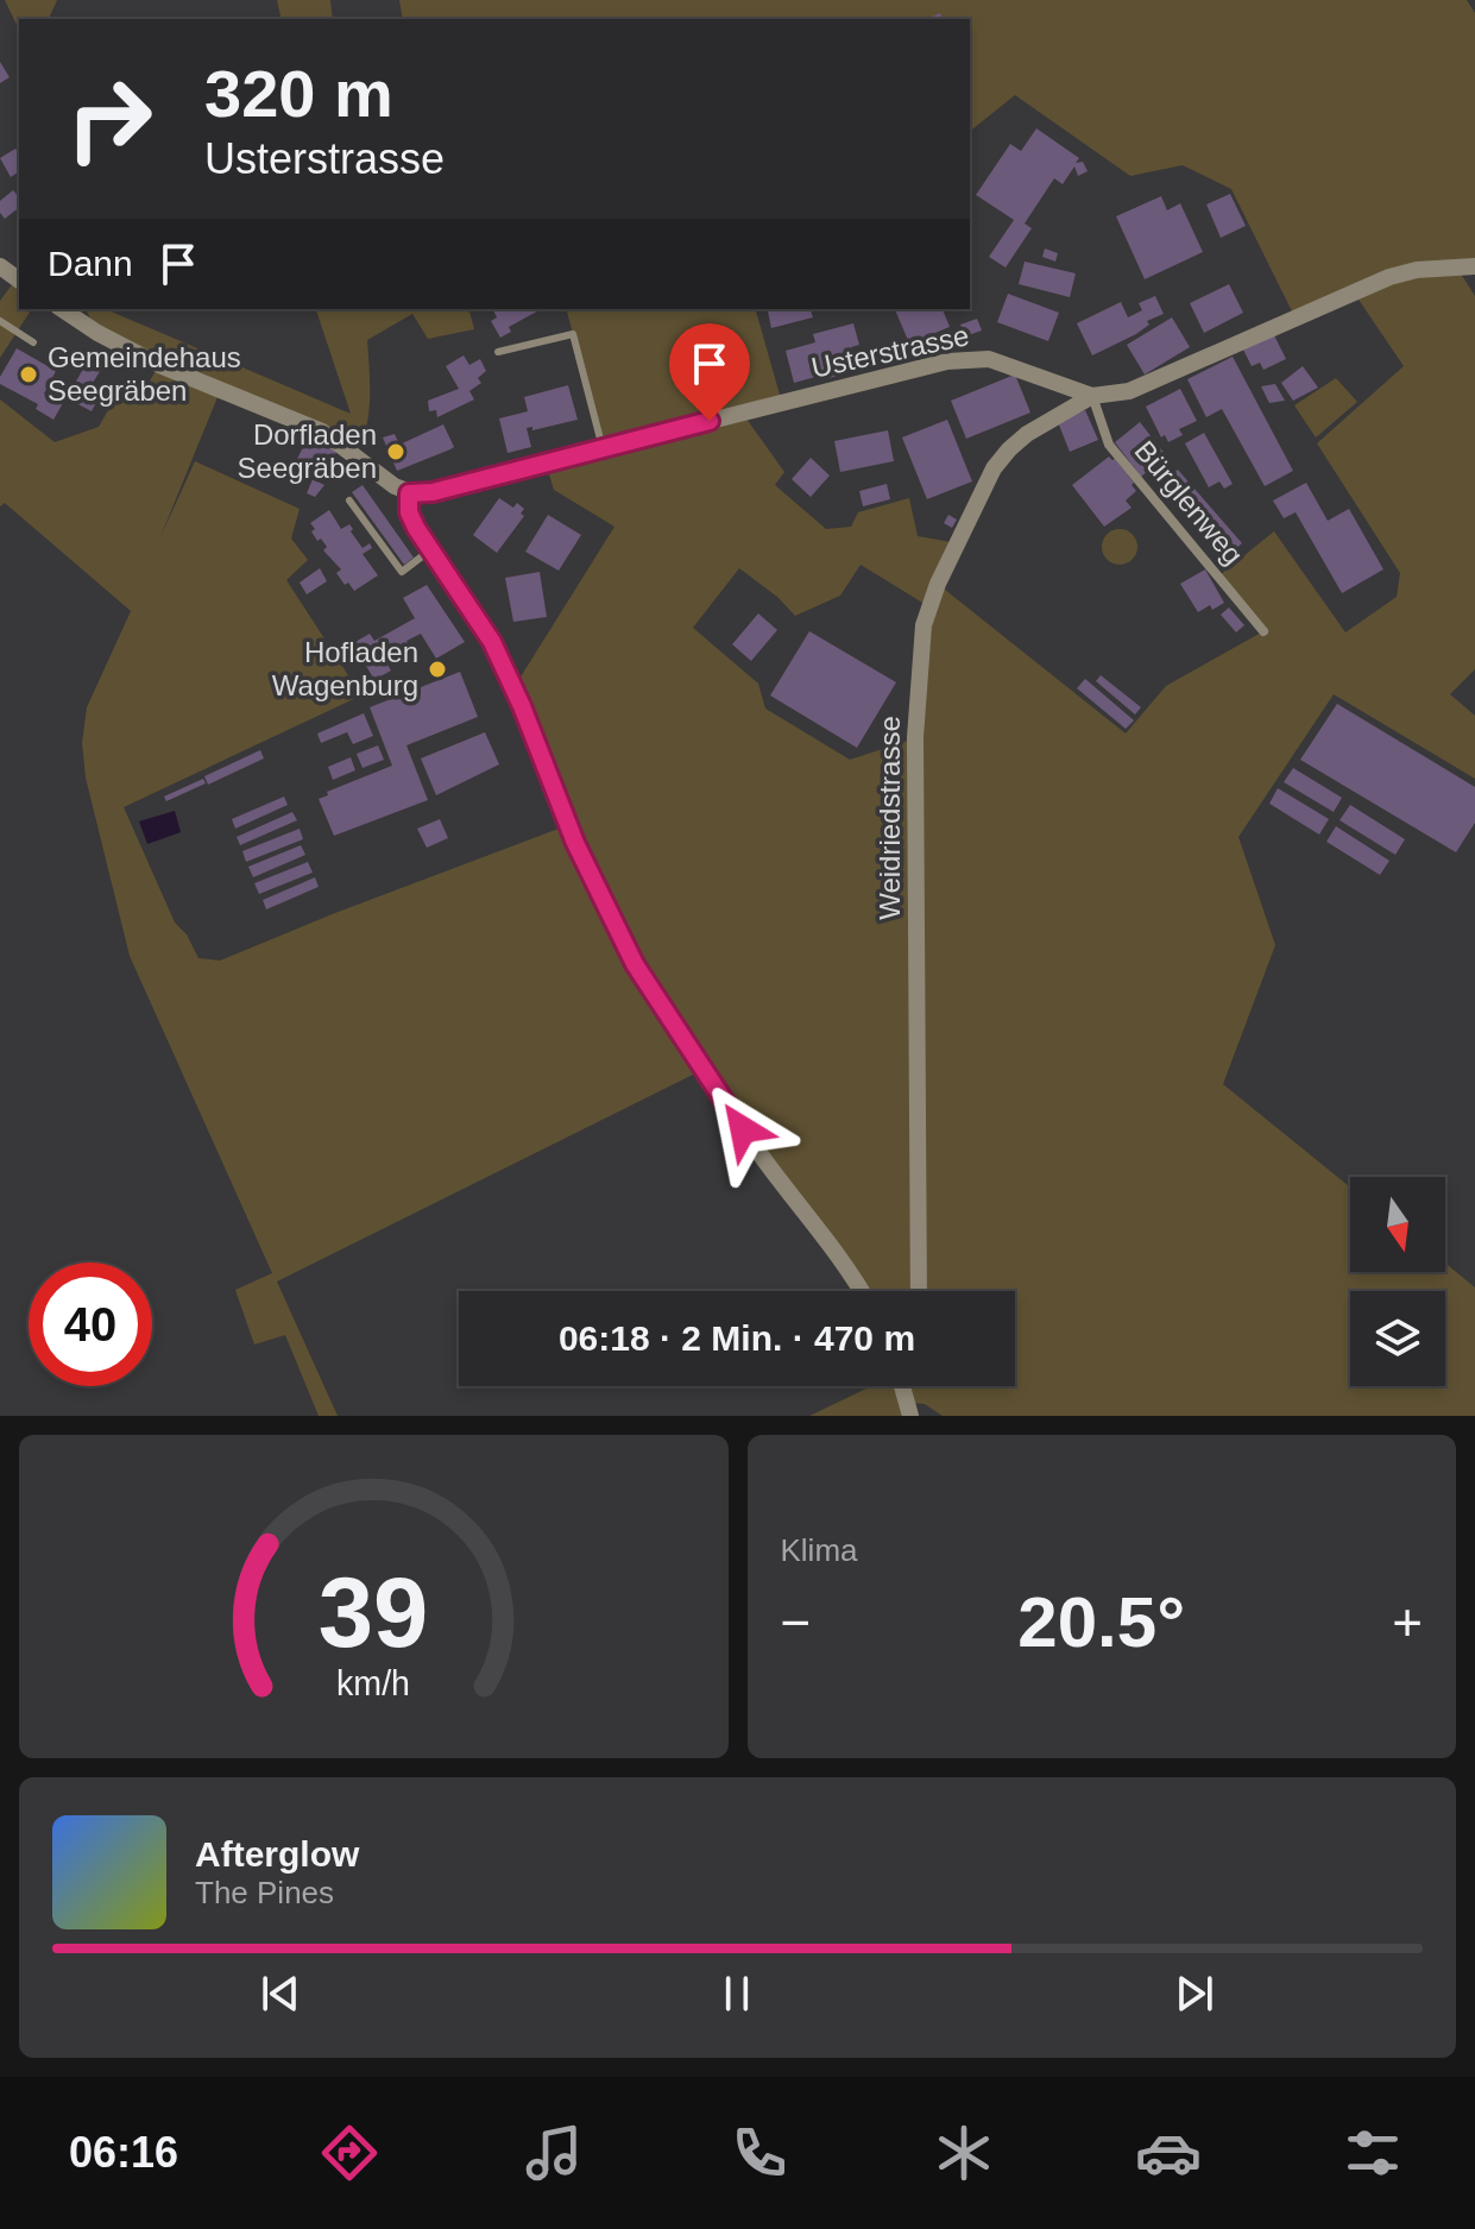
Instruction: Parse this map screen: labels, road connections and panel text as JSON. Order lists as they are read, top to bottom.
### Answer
{
  "streets": {
    "street": ["Usterstrasse", "Bürglenweg", "Weidriedstrasse"]
  },
  "crossings": [
    ["Usterstrasse", "Bürglenweg"],
    ["Usterstrasse", "Weidriedstrasse"],
    ["Bürglenweg", "Weidriedstrasse"]
  ],
  "places": ["Gemeindehaus Seegräben", "Dorfladen Seegräben", "Hofladen Wagenburg"],
  "north": "bottom",
  "page": {
    "turn": ["320 m", "Usterstrasse"],
    "then": "Dann",
    "limit": "40",
    "trip": "06:18 · 2 Min. · 470 m",
    "tile": "Klima",
    "heat": ["−", "20.5°", "+"],
    "song": ["Afterglow", "The Pines"],
    "tabs": "06:16",
    "gauge": ["39", "km/h"]
  }
}
